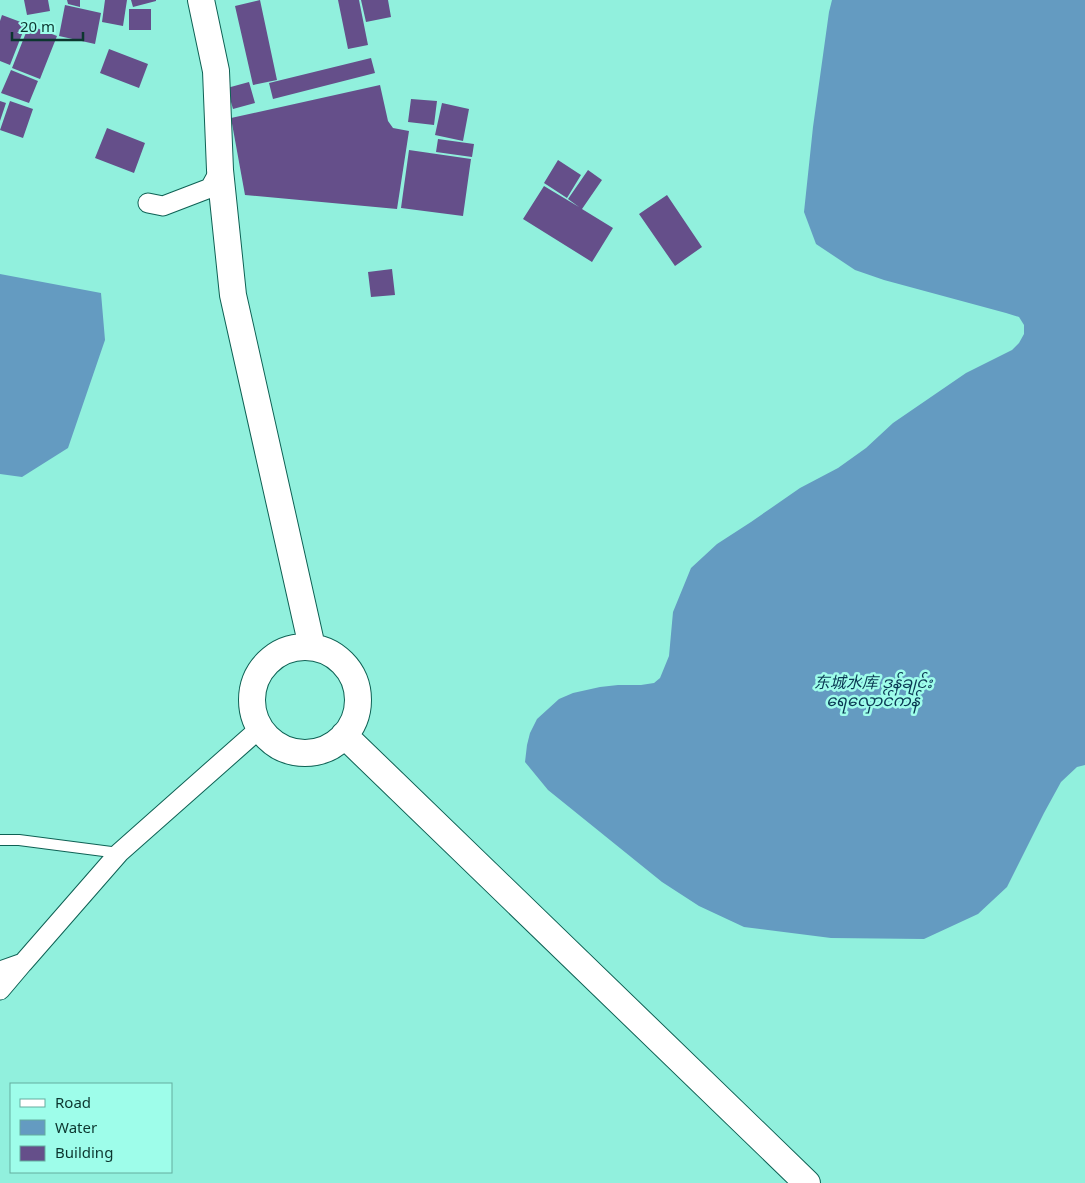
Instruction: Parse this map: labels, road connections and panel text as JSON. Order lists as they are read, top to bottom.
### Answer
{
  "water": ["东城水库 ဒွန်ချင်း ရေလှောင်ကန်"],
  "legend": ["Road", "Water", "Building"],
  "scale_bar": "20 m"
}
